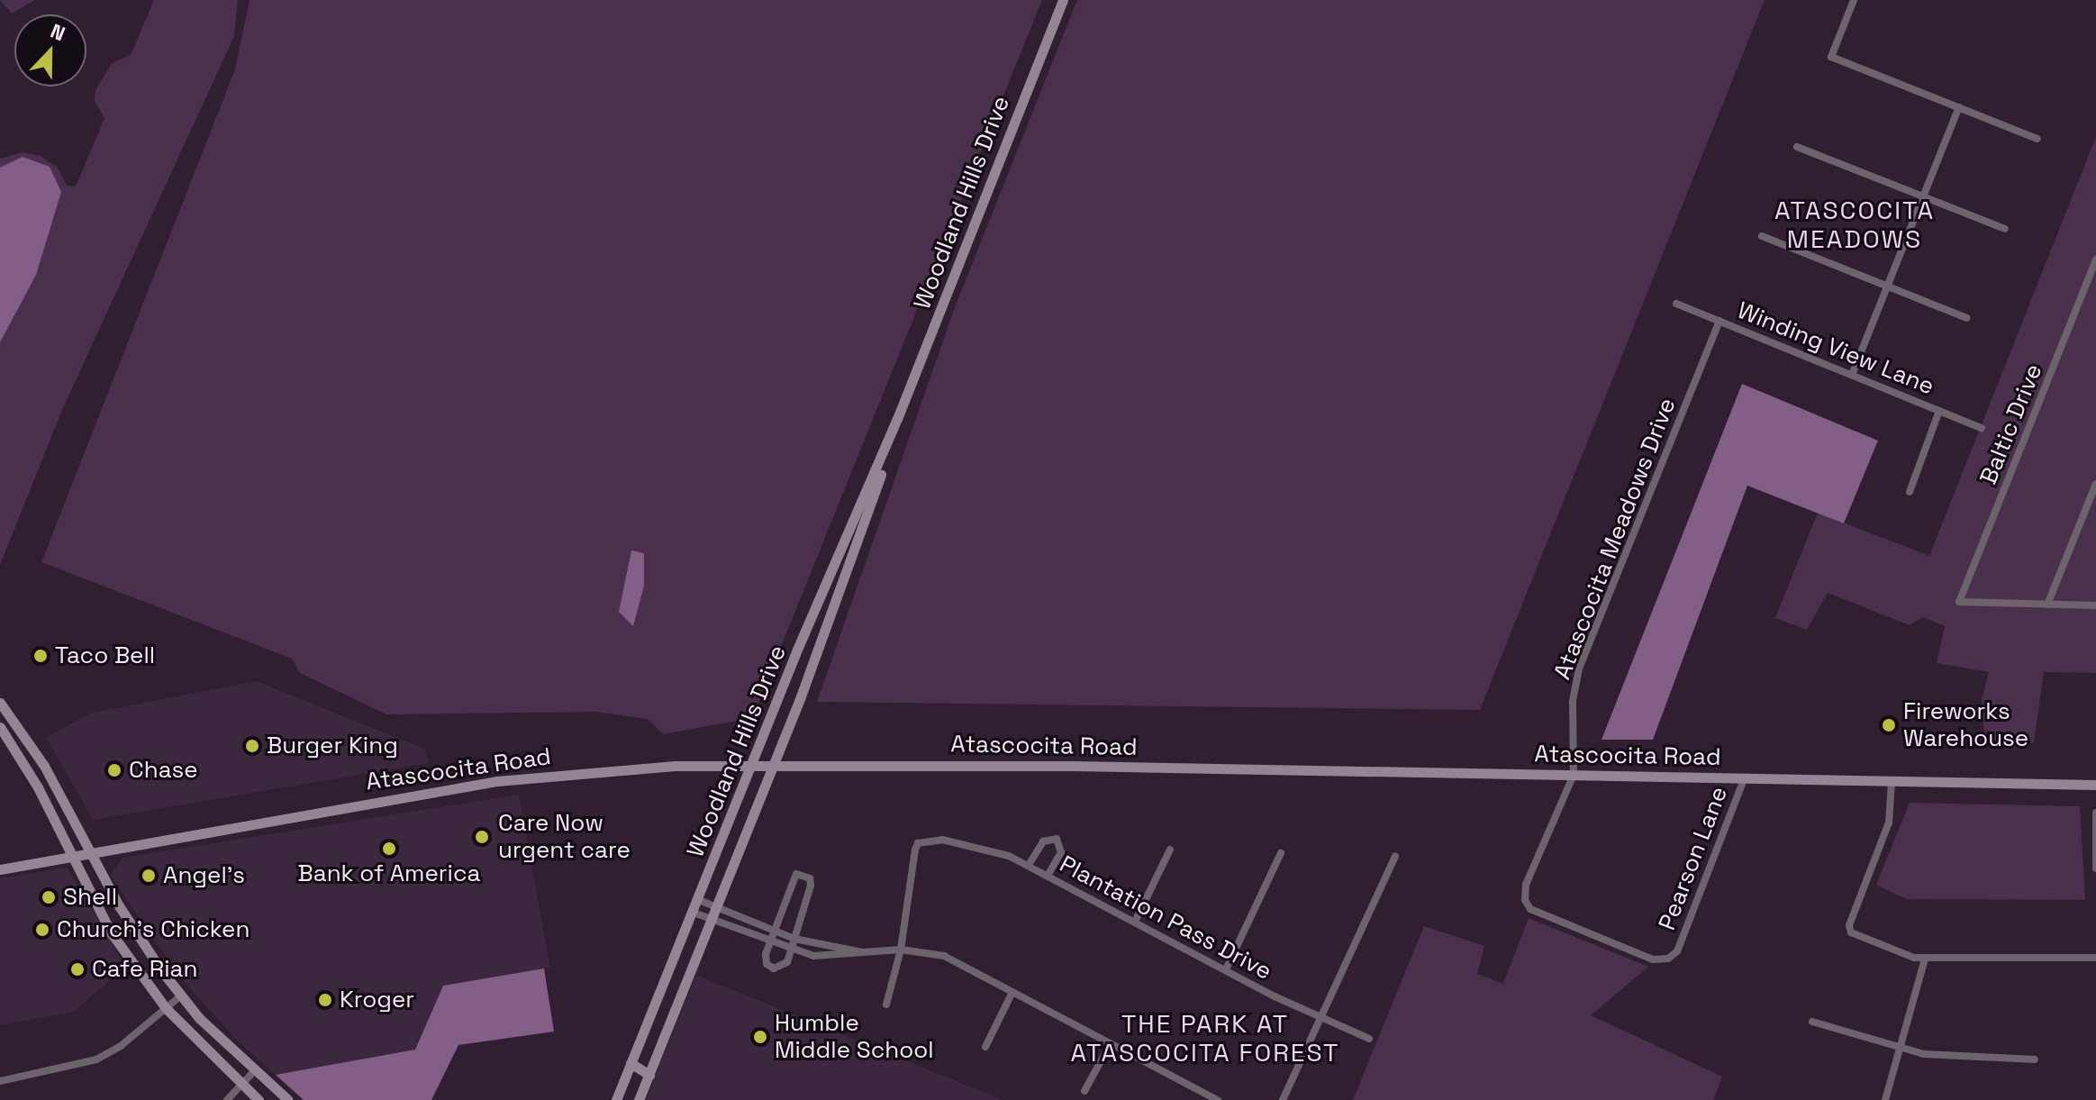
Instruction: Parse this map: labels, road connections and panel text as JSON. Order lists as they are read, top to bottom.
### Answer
{
  "streets": {
    "main road": ["Woodland Hills Drive", "Atascocita Road"],
    "street": [
      "Winding View Lane",
      "Baltic Drive",
      "Atascocita Meadows Drive",
      "Pearson Lane",
      "Plantation Pass Drive"
    ]
  },
  "crossings": [
    ["Woodland Hills Drive", "Atascocita Road"],
    ["Winding View Lane", "Atascocita Meadows Drive"],
    ["Atascocita Meadows Drive", "Atascocita Road"],
    ["Atascocita Meadows Drive", "Pearson Lane"],
    ["Atascocita Road", "Pearson Lane"]
  ],
  "districts": ["ATASCOCITA MEADOWS", "THE PARK AT ATASCOCITA FOREST"],
  "places": [
    "Taco Bell",
    "Fireworks Warehouse",
    "Burger King",
    "Chase",
    "Care Now urgent care",
    "Bank of America",
    "Angel's",
    "Shell",
    "Church's Chicken",
    "Cafe Rian",
    "Kroger",
    "Humble Middle School"
  ],
  "north": "top"
}
